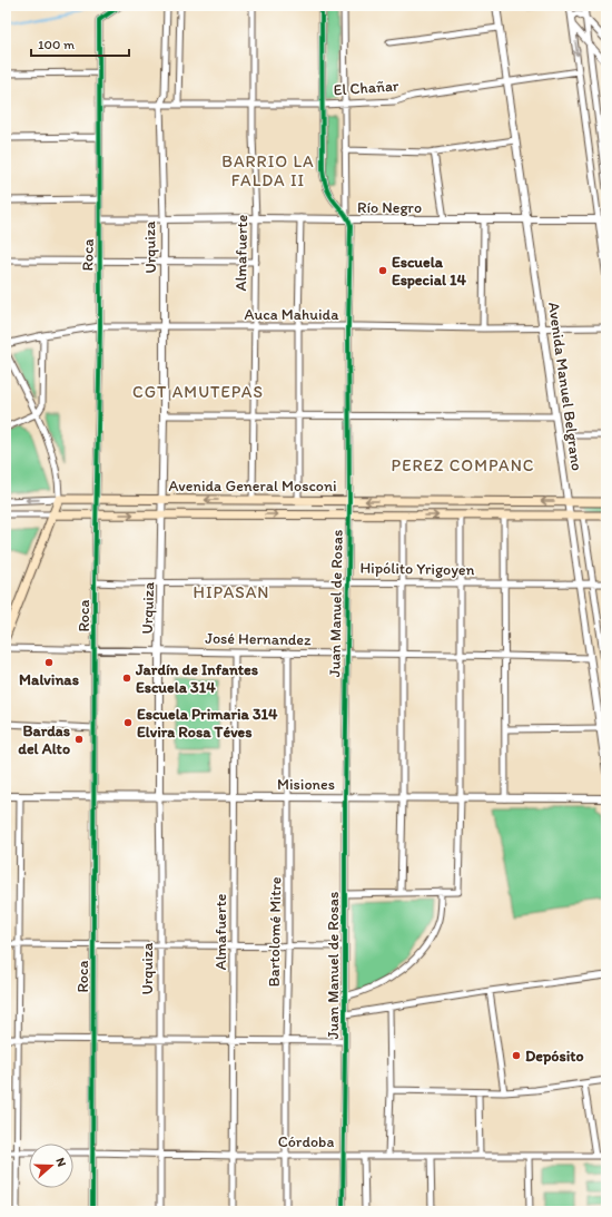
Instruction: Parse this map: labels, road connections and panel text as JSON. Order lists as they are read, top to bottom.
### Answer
{
  "streets": {
    "main road": ["Avenida General Mosconi"],
    "street": [
      "El Chañar",
      "Río Negro",
      "Urquiza",
      "Almafuerte",
      "Roca",
      "Auca Mahuida",
      "Avenida Manuel Belgrano",
      "Hipólito Yrigoyen",
      "Juan Manuel de Rosas",
      "José Hernandez",
      "Misiones",
      "Bartolomé Mitre",
      "Córdoba"
    ]
  },
  "crossings": [
    ["El Chañar", "Urquiza"],
    ["El Chañar", "Almafuerte"],
    ["El Chañar", "Roca"],
    ["El Chañar", "Avenida Manuel Belgrano"],
    ["El Chañar", "Juan Manuel de Rosas"],
    ["Río Negro", "Urquiza"],
    ["Río Negro", "Almafuerte"],
    ["Río Negro", "Roca"],
    ["Río Negro", "Avenida Manuel Belgrano"],
    ["Río Negro", "Juan Manuel de Rosas"],
    ["Urquiza", "Auca Mahuida"],
    ["Urquiza", "Avenida General Mosconi"],
    ["Urquiza", "Hipólito Yrigoyen"],
    ["Urquiza", "José Hernandez"],
    ["Urquiza", "Misiones"],
    ["Urquiza", "Córdoba"],
    ["Almafuerte", "Auca Mahuida"],
    ["Almafuerte", "Avenida General Mosconi"],
    ["Almafuerte", "José Hernandez"],
    ["Almafuerte", "Misiones"],
    ["Almafuerte", "Córdoba"],
    ["Roca", "Auca Mahuida"],
    ["Roca", "Avenida General Mosconi"],
    ["Roca", "Hipólito Yrigoyen"],
    ["Roca", "José Hernandez"],
    ["Roca", "Misiones"],
    ["Roca", "Córdoba"],
    ["Auca Mahuida", "Avenida Manuel Belgrano"],
    ["Auca Mahuida", "Juan Manuel de Rosas"],
    ["Avenida Manuel Belgrano", "Avenida General Mosconi"],
    ["Avenida Manuel Belgrano", "Hipólito Yrigoyen"],
    ["Avenida Manuel Belgrano", "José Hernandez"],
    ["Avenida General Mosconi", "Juan Manuel de Rosas"],
    ["Hipólito Yrigoyen", "Juan Manuel de Rosas"],
    ["Juan Manuel de Rosas", "José Hernandez"],
    ["Juan Manuel de Rosas", "Misiones"],
    ["Juan Manuel de Rosas", "Córdoba"],
    ["José Hernandez", "Bartolomé Mitre"],
    ["Misiones", "Bartolomé Mitre"],
    ["Bartolomé Mitre", "Córdoba"]
  ],
  "districts": [
    "BARRIO LA FALDA II",
    "CGT AMUTEPAS",
    "PEREZ COMPANC",
    "HIPASAN"
  ],
  "places": [
    "Escuela Especial 14",
    "Malvinas",
    "Jardín de Infantes Escuela 314",
    "Escuela Primaria 314 Elvira Rosa Téves",
    "Bardas del Alto",
    "Depósito"
  ],
  "scale_bar": "100 m",
  "north": "right"
}
